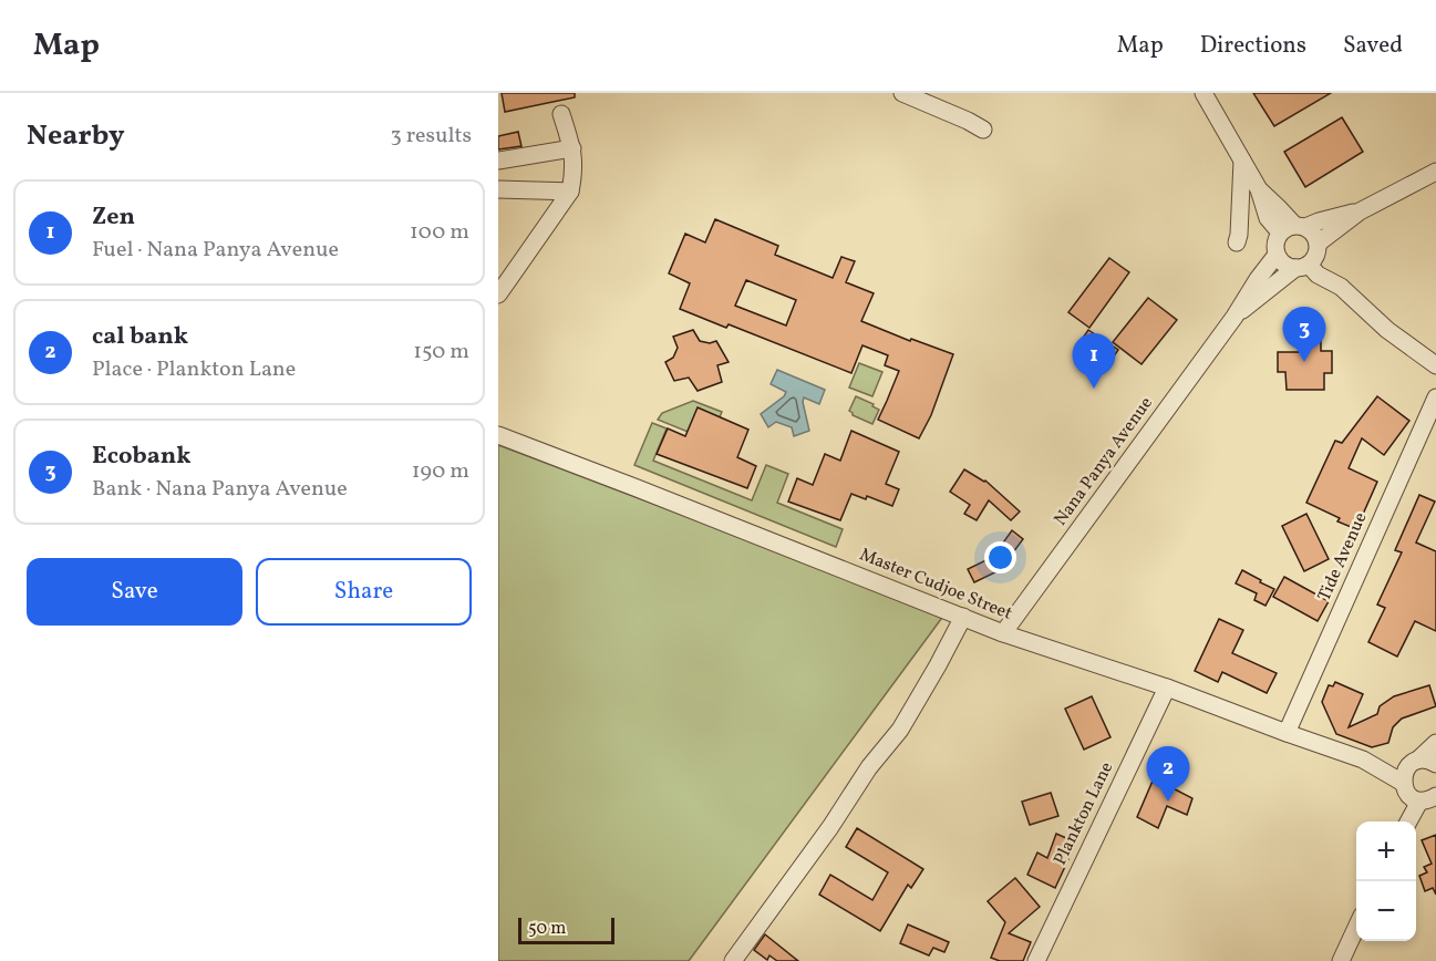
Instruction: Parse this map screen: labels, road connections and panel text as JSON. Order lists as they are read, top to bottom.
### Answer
{
  "streets": {
    "street": [
      "Nana Panya Avenue",
      "Tide Avenue",
      "Master Cudjoe Street",
      "Plankton Lane"
    ]
  },
  "crossings": [
    ["Nana Panya Avenue", "Master Cudjoe Street"],
    ["Tide Avenue", "Master Cudjoe Street"],
    ["Master Cudjoe Street", "Plankton Lane"]
  ],
  "scale_bar": "50 m",
  "page": {
    "header": "Map",
    "nav": ["Map", "Directions", "Saved"],
    "heading": ["Nearby", "3 results"],
    "list": [
      {
        "mark": "1",
        "name": "Zen",
        "note": "Fuel · Nana Panya Avenue",
        "value": "100 m"
      },
      {
        "mark": "2",
        "name": "cal bank",
        "note": "Place · Plankton Lane",
        "value": "150 m"
      },
      {
        "mark": "3",
        "name": "Ecobank",
        "note": "Bank · Nana Panya Avenue",
        "value": "190 m"
      }
    ],
    "pins": ["3", "1", "2"],
    "buttons": ["Save", "Share"],
    "map_buttons": ["+", "−"],
    "scale": "50 m"
  }
}
